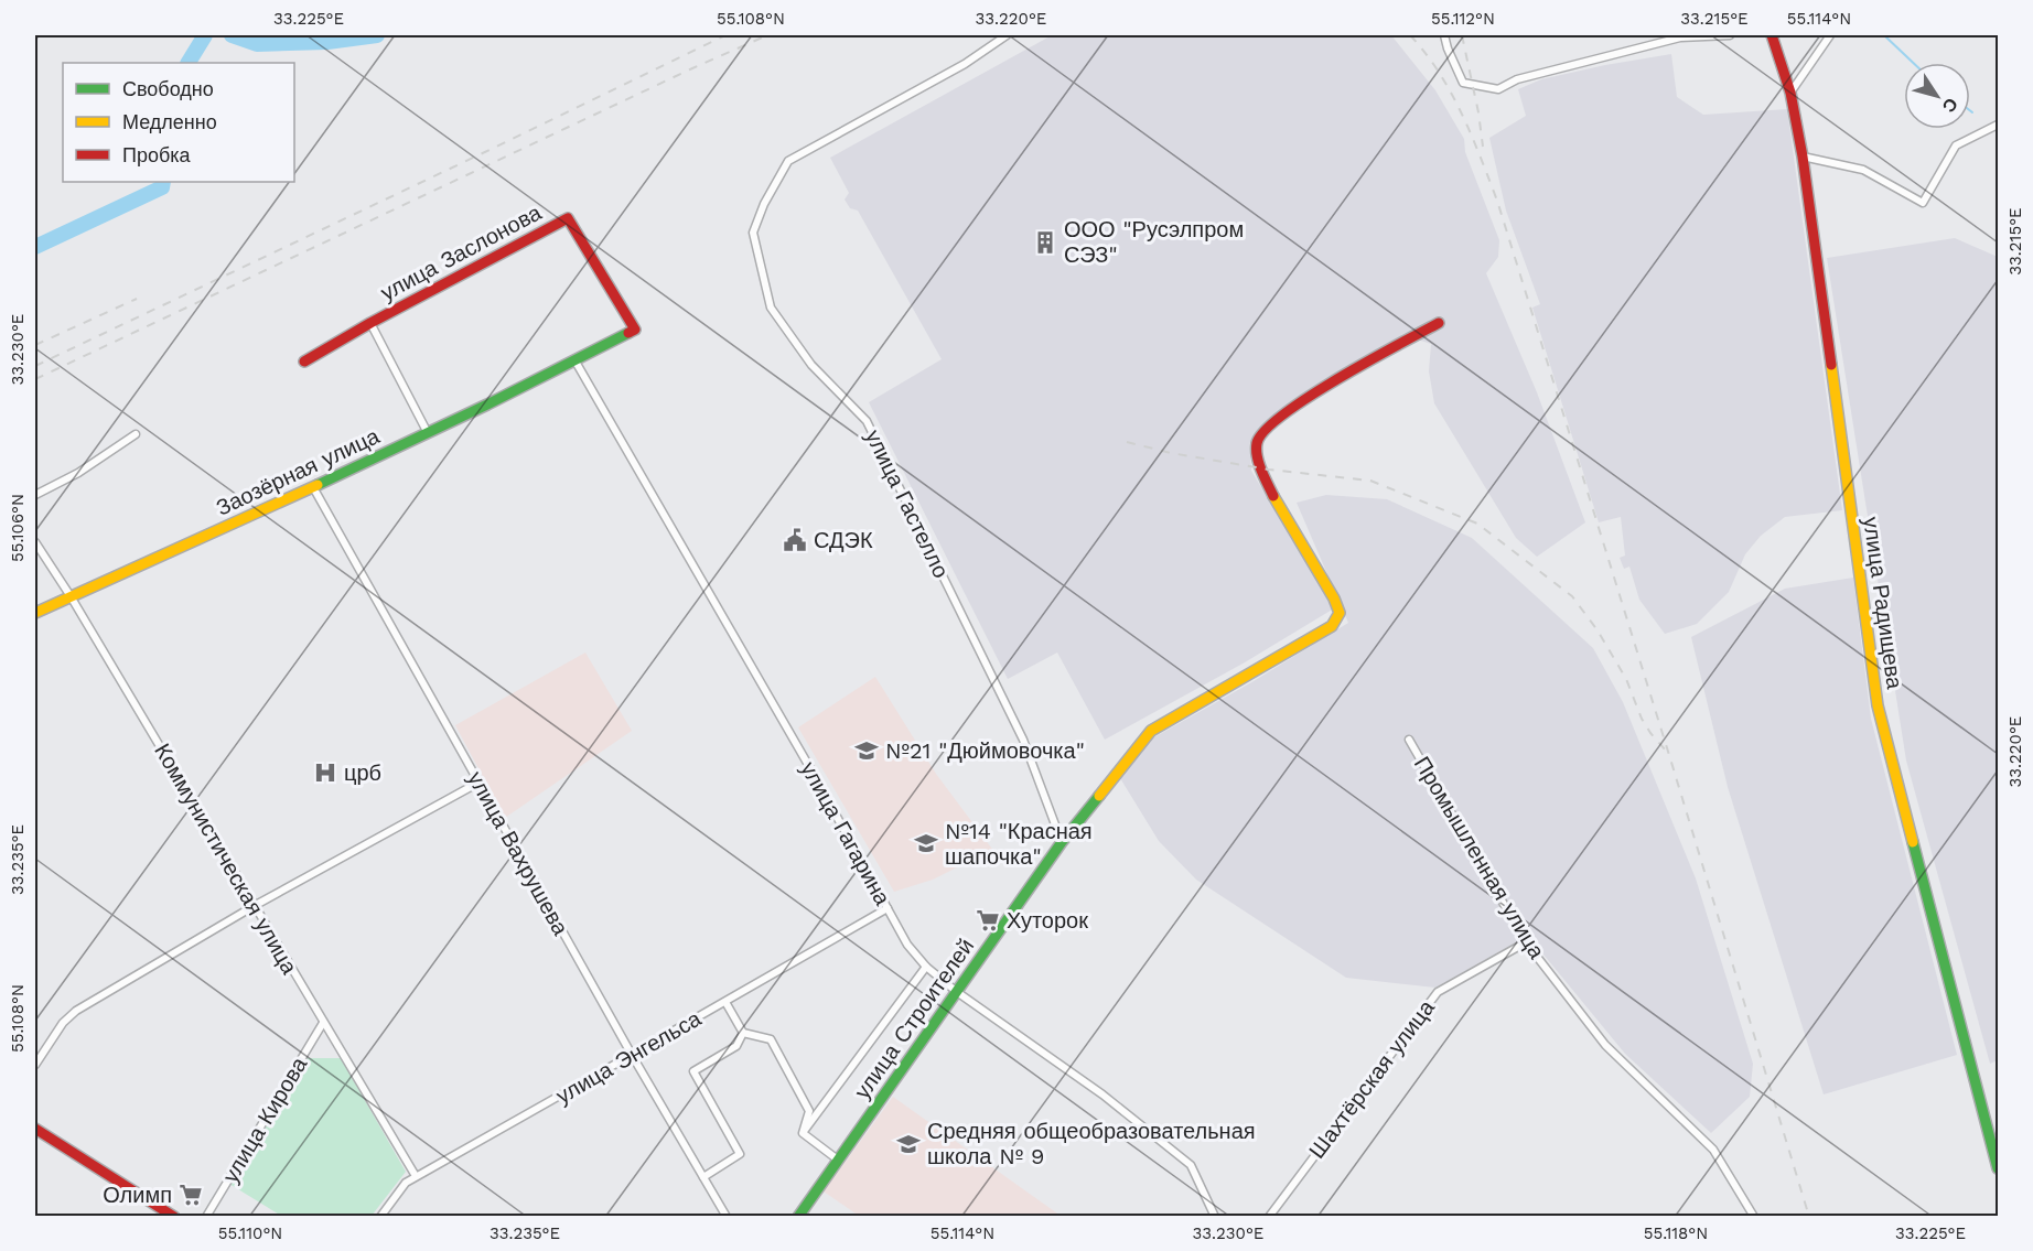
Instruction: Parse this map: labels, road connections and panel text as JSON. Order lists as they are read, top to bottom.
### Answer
{
  "streets": {
    "street": [
      "улица Заслонова",
      "Заозёрная улица",
      "улица Гастелло",
      "улица Радищева",
      "улица Гагарина",
      "улица Вахрушева",
      "Промышленная улица",
      "Коммунистическая улица",
      "улица Строителей",
      "улица Энгельса",
      "Шахтёрская улица",
      "улица Кирова"
    ]
  },
  "crossings": [
    ["улица Заслонова", "Заозёрная улица"],
    ["улица Заслонова", "улица Гагарина"],
    ["Заозёрная улица", "улица Гагарина"],
    ["Заозёрная улица", "улица Вахрушева"],
    ["Заозёрная улица", "Коммунистическая улица"],
    ["улица Гастелло", "улица Строителей"],
    ["улица Гагарина", "улица Строителей"],
    ["улица Гагарина", "улица Энгельса"],
    ["улица Вахрушева", "улица Энгельса"],
    ["Промышленная улица", "Шахтёрская улица"],
    ["Коммунистическая улица", "улица Энгельса"],
    ["Коммунистическая улица", "улица Кирова"]
  ],
  "places": {
    "building": ["ООО \"Русэлпром СЭЗ\""],
    "public building": ["СДЭК"],
    "school or university": ["№21 \"Дюймовочка\"", "№14 \"Красная шапочка\"", "Средняя общеобразовательная школа № 9"],
    "hospital": ["црб"],
    "supermarket": ["Хуторок", "Олимп"]
  },
  "legend": ["Свободно", "Медленно", "Пробка"],
  "north": "bottom right",
  "coordinates": [
    "33.225°E",
    "55.108°N",
    "33.220°E",
    "55.112°N",
    "33.215°E",
    "55.114°N",
    "33.230°E",
    "55.106°N",
    "33.235°E",
    "55.110°N",
    "55.118°N"
  ]
}
